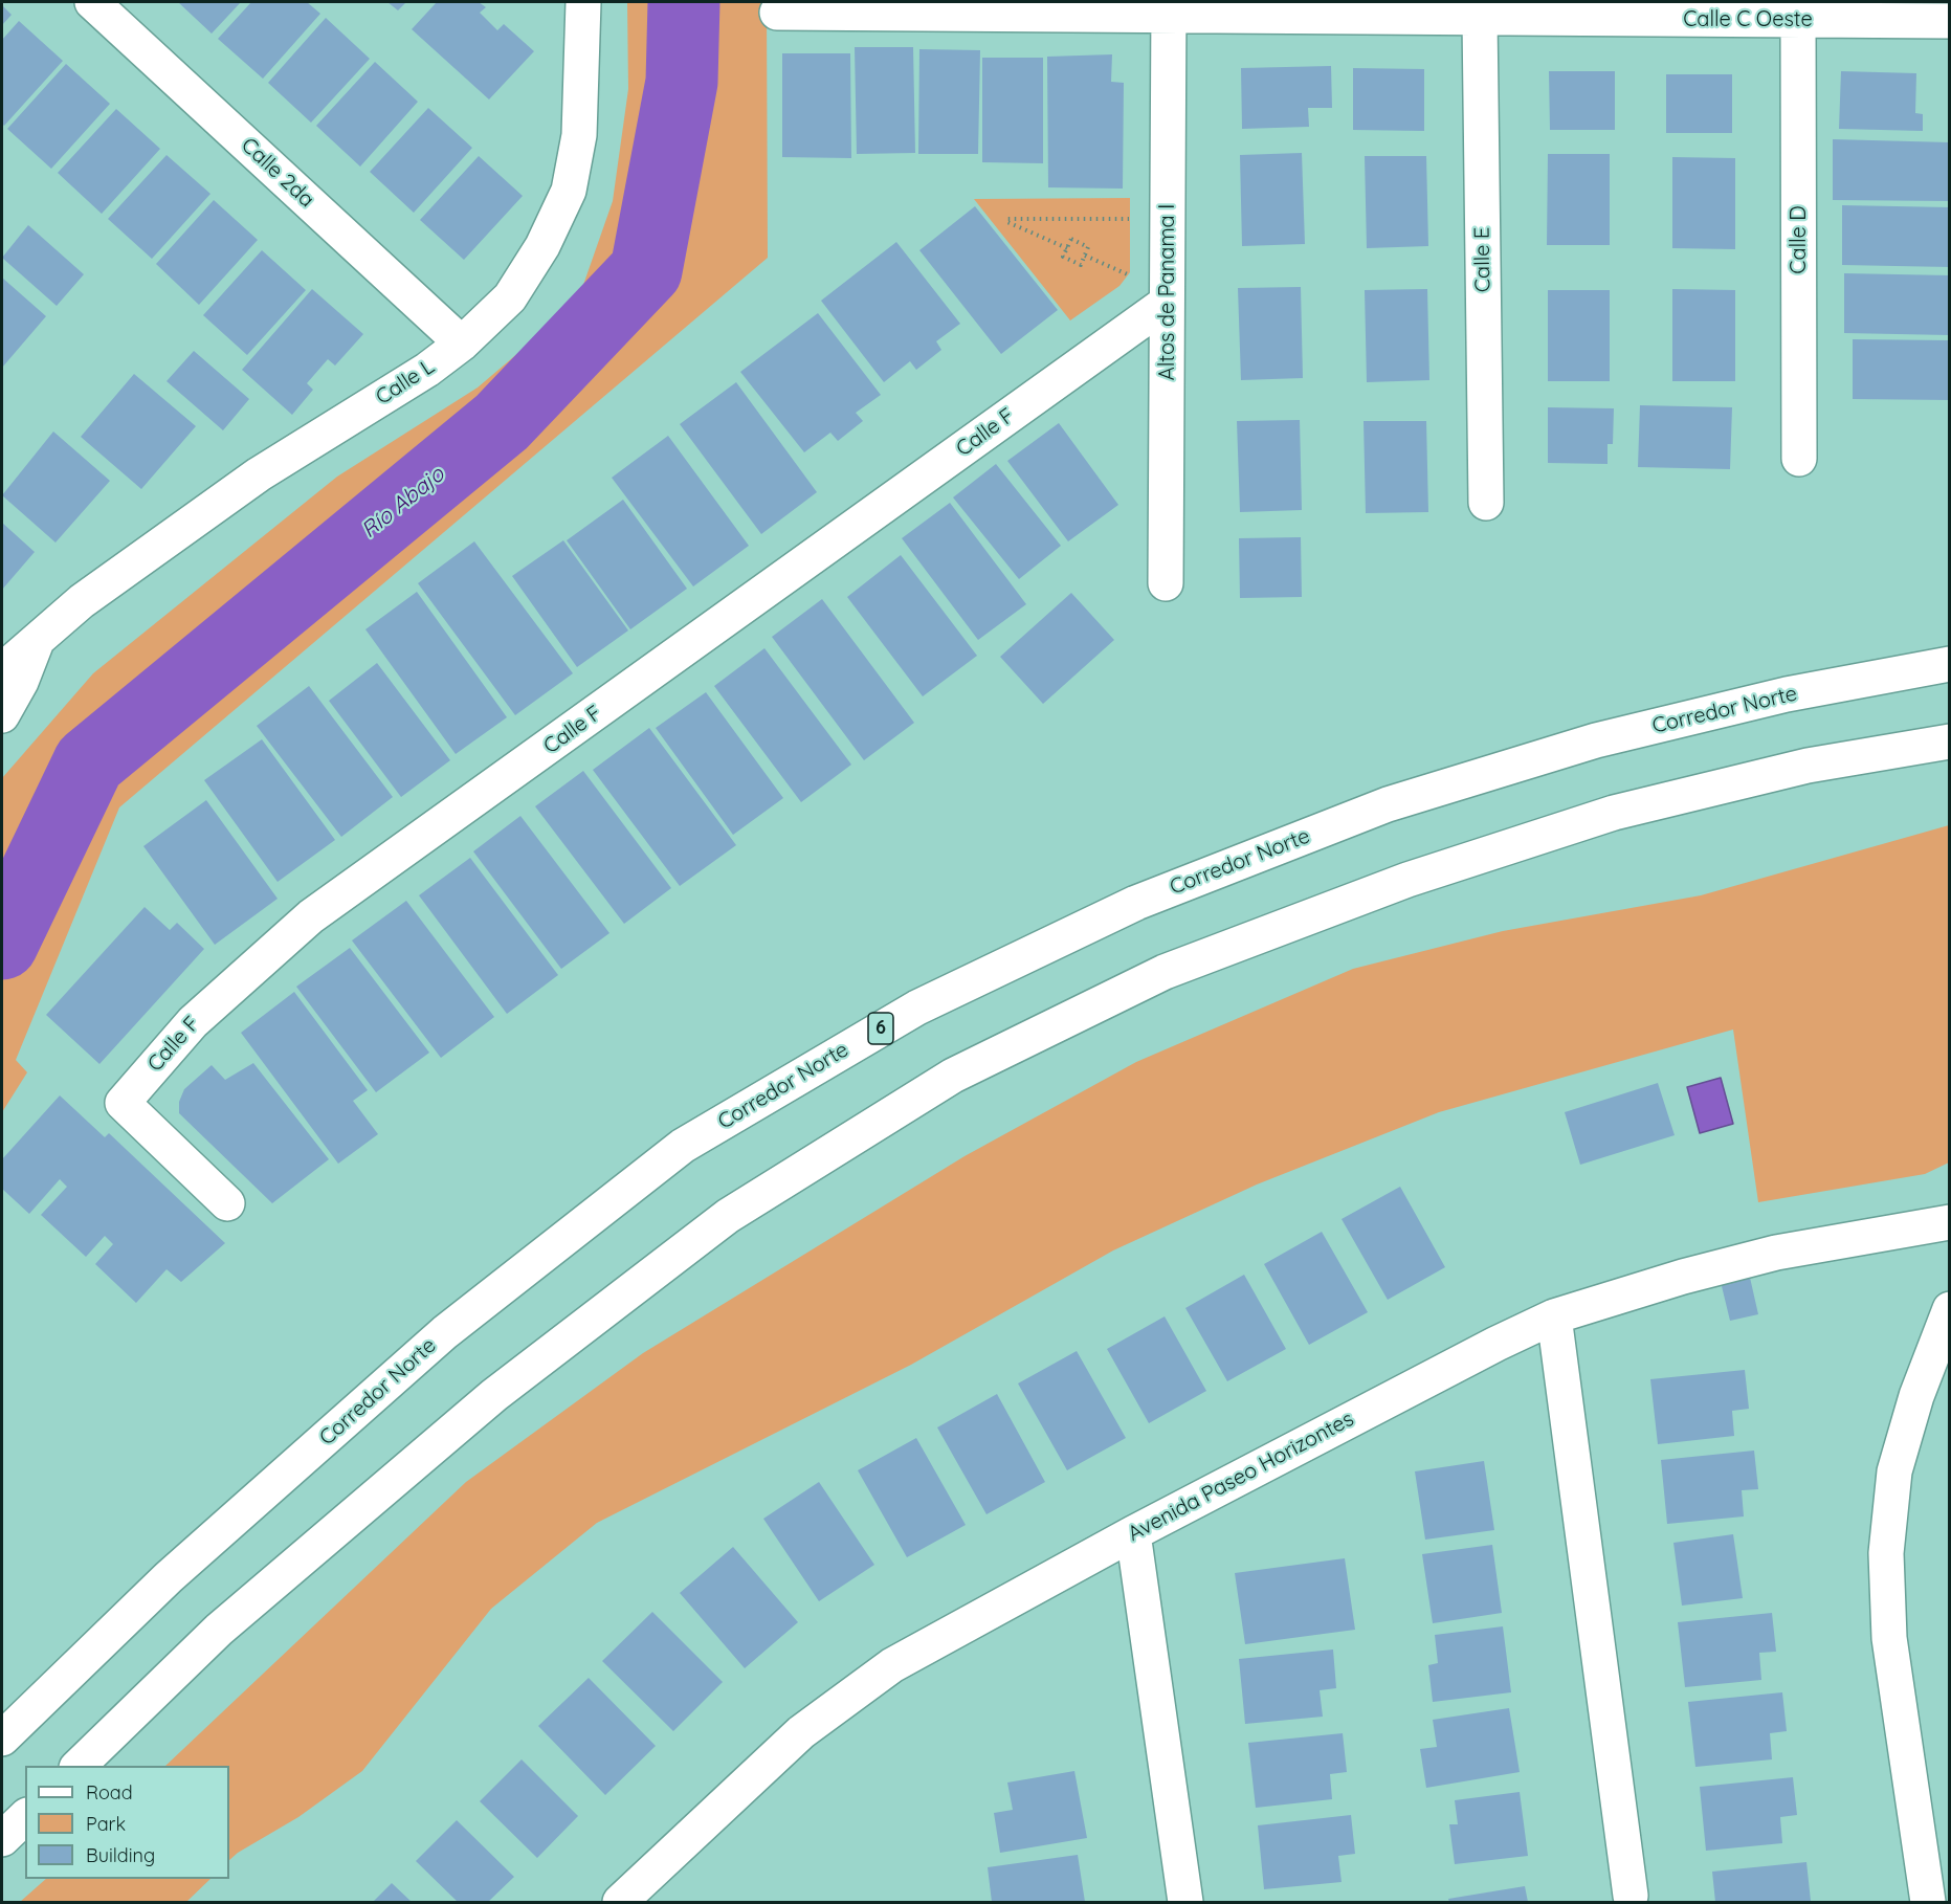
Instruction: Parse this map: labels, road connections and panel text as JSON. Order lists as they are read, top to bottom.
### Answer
{
  "streets": {
    "main road": [
      "Calle C Oeste",
      "Calle 2da",
      "Calle D",
      "Calle E",
      "Altos de Panama I",
      "Calle L",
      "Calle F",
      "Corredor Norte",
      "6",
      "Avenida Paseo Horizontes"
    ]
  },
  "crossings": [
    ["Calle C Oeste", "Calle D"],
    ["Calle C Oeste", "Calle E"],
    ["Calle C Oeste", "Altos de Panama I"],
    ["Calle 2da", "Calle L"],
    ["Altos de Panama I", "Calle F"]
  ],
  "water": ["Río Abajo"],
  "legend": ["Road", "Park", "Building"]
}
